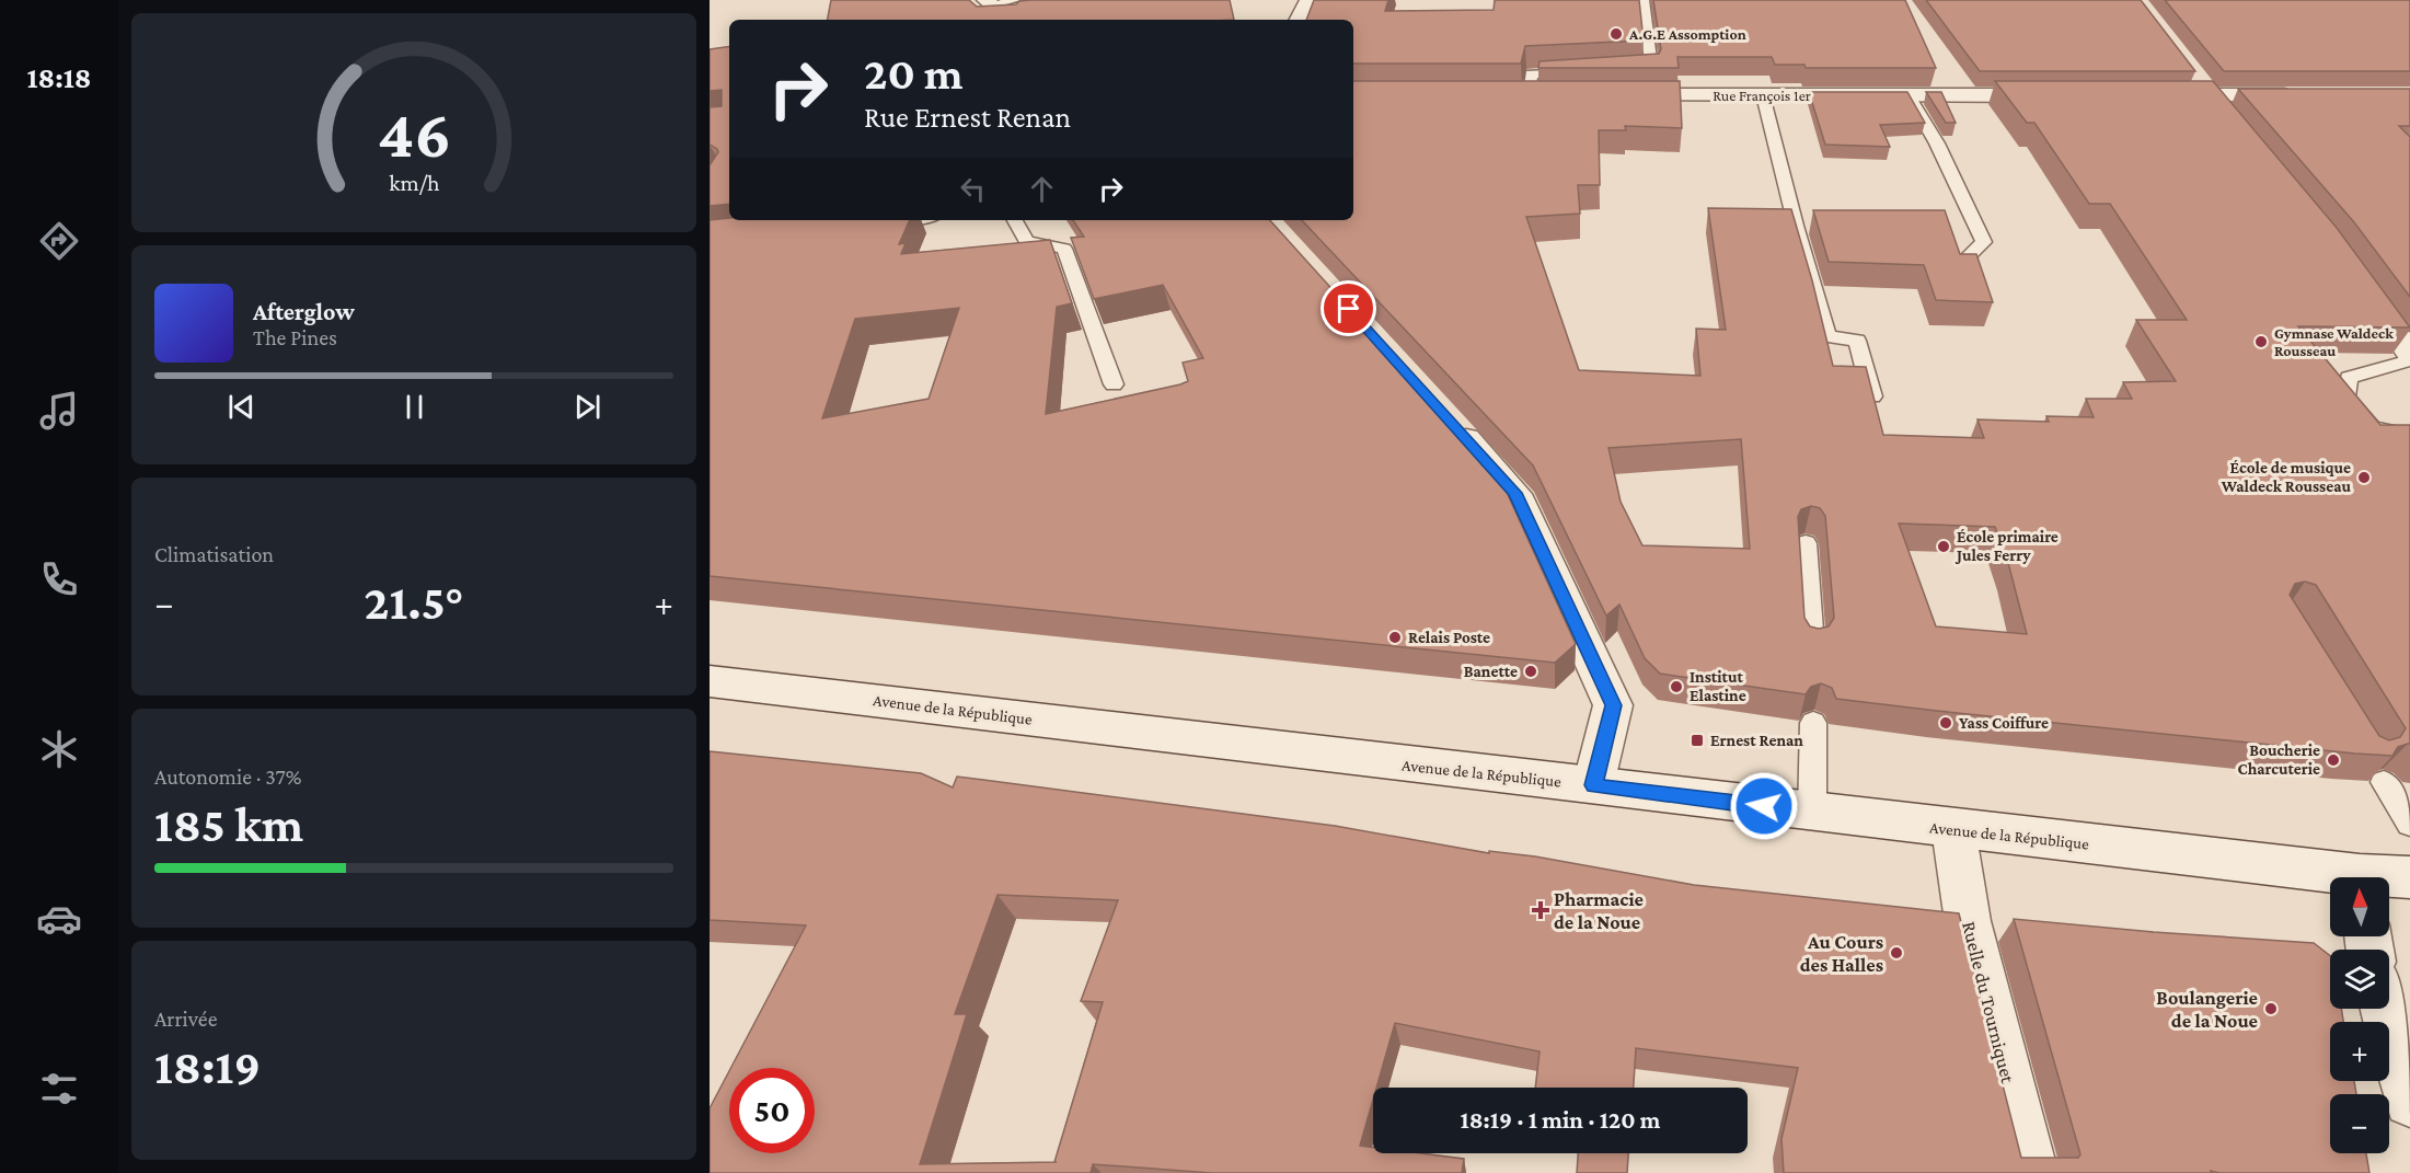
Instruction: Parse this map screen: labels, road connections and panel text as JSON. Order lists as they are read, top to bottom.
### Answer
{
  "streets": {
    "street": ["Rue François 1er", "Avenue de la République", "Ruelle du Tourniquet"]
  },
  "crossings": [
    ["Avenue de la République", "Ruelle du Tourniquet"]
  ],
  "places": {
    "other": [
      "A.G.E Assomption",
      "Gymnase Waldeck Rousseau",
      "École de musique Waldeck Rousseau",
      "École primaire Jules Ferry",
      "Relais Poste",
      "Banette",
      "Institut Elastine",
      "Yass Coiffure",
      "Boucherie Charcuterie",
      "Au Cours des Halles",
      "Boulangerie de la Noue"
    ],
    "transit": ["Ernest Renan"],
    "health": ["Pharmacie de la Noue"]
  },
  "north": "top",
  "page": {
    "tabs": "18:18",
    "turn": ["20 m", "Rue Ernest Renan"],
    "song": ["Afterglow", "The Pines"],
    "tile": [
      "Climatisation",
      ["Autonomie · 37%", "185 km"],
      ["Arrivée", "18:19"]
    ],
    "heat": ["−", "21.5°", "+"],
    "map_buttons": ["+", "−"],
    "limit": "50",
    "trip": "18:19 · 1 min · 120 m",
    "gauge": ["46", "km/h"]
  }
}
